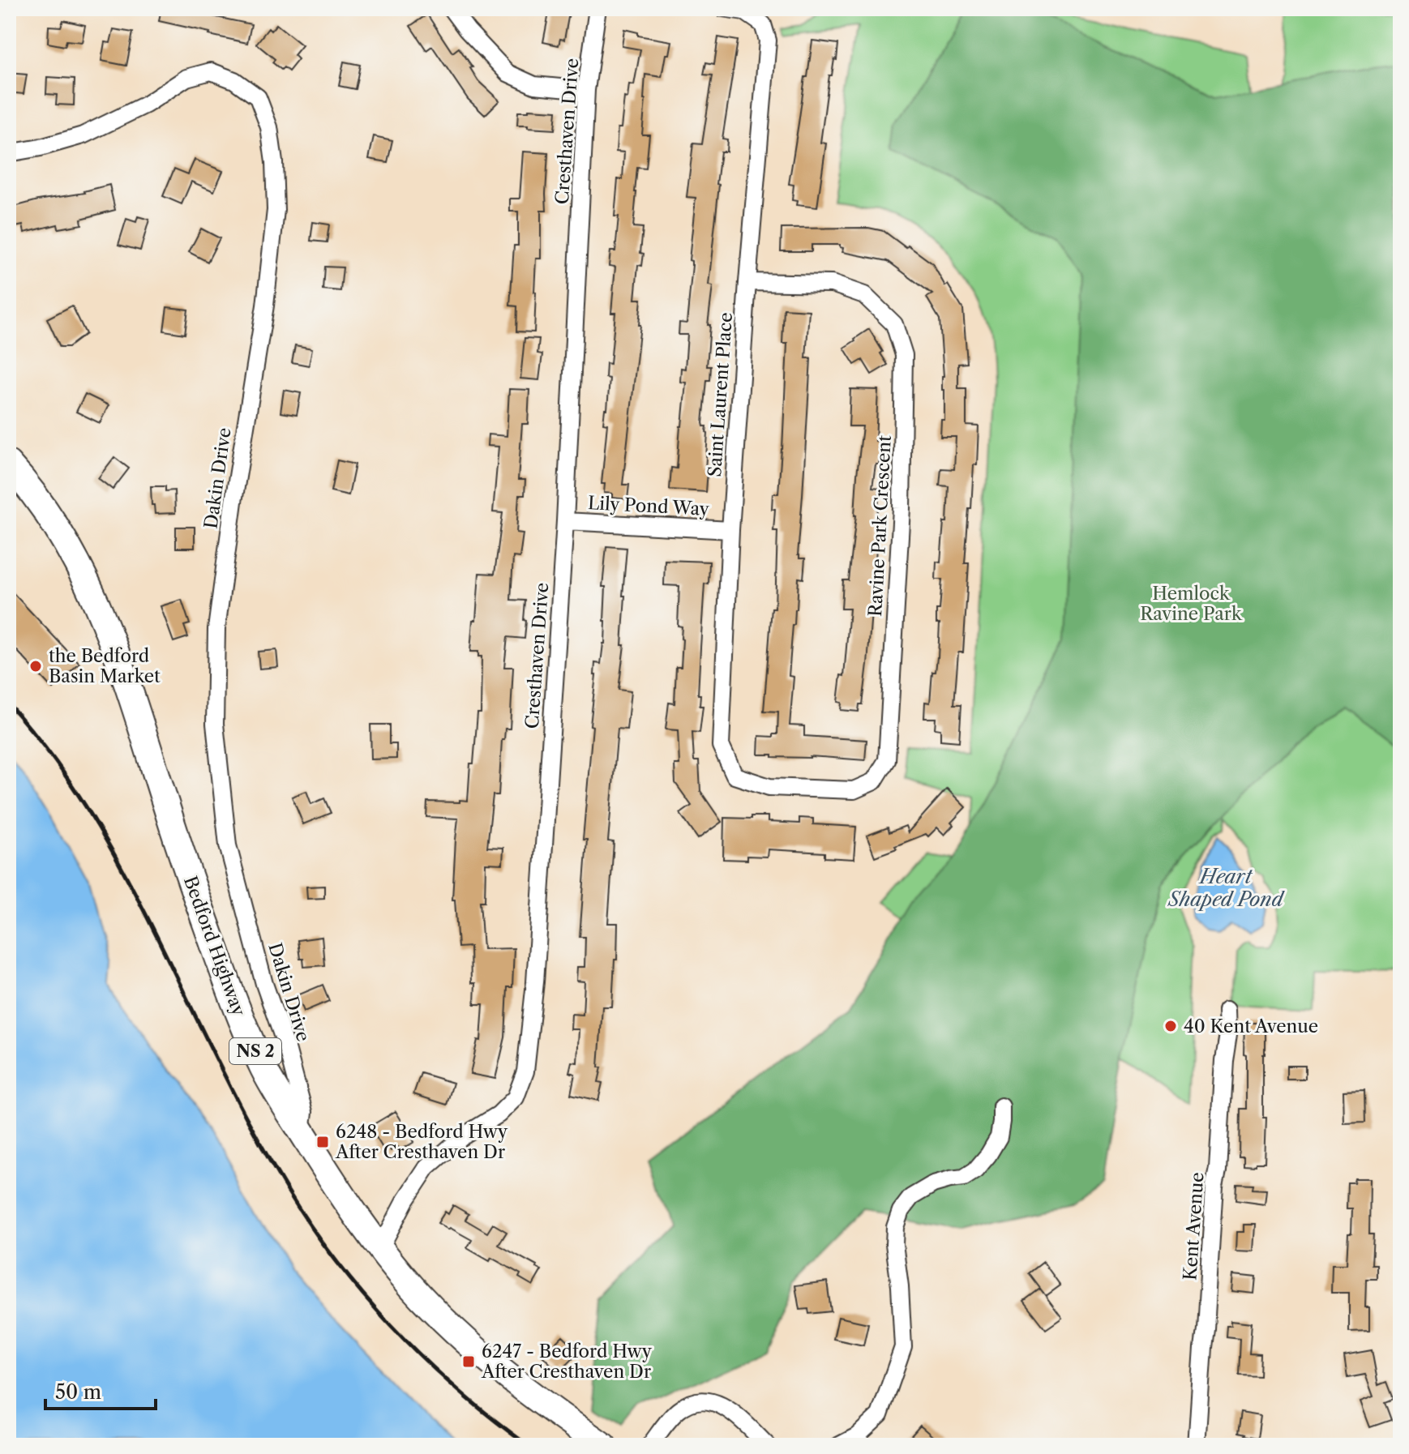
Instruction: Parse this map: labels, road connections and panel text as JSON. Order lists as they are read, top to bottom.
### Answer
{
  "streets": {
    "main road": ["Bedford Highway", "NS 2"],
    "street": [
      "Cresthaven Drive",
      "Saint Laurent Place",
      "Dakin Drive",
      "Lily Pond Way",
      "Ravine Park Crescent",
      "Kent Avenue"
    ]
  },
  "crossings": [
    ["Cresthaven Drive", "Lily Pond Way"],
    ["Cresthaven Drive", "Bedford Highway"],
    ["Saint Laurent Place", "Lily Pond Way"],
    ["Saint Laurent Place", "Ravine Park Crescent"],
    ["Dakin Drive", "Bedford Highway"]
  ],
  "water": ["Heart Shaped Pond"],
  "parks": ["Hemlock Ravine Park"],
  "places": {
    "other": ["the Bedford Basin Market", "40 Kent Avenue"],
    "transit": ["6248 - Bedford Hwy After Cresthaven Dr", "6247 - Bedford Hwy After Cresthaven Dr"]
  },
  "scale_bar": "50 m"
}
